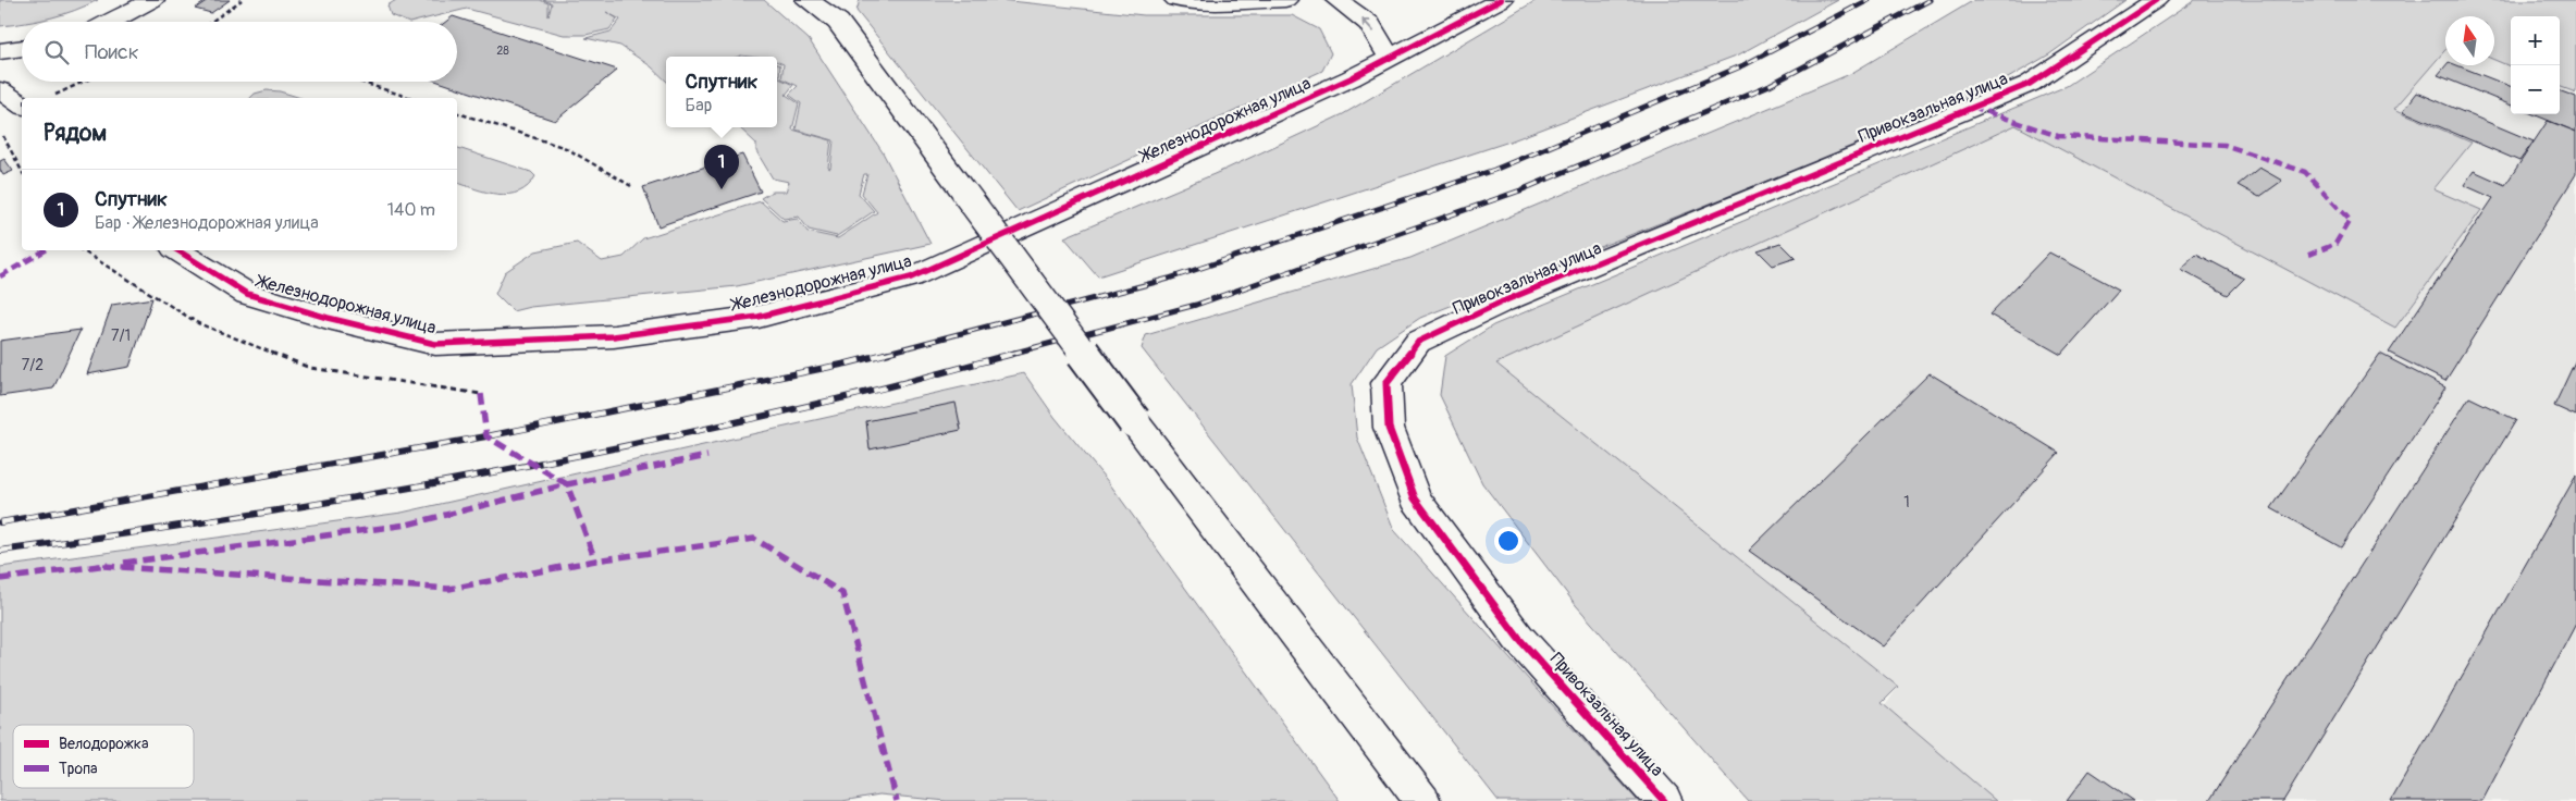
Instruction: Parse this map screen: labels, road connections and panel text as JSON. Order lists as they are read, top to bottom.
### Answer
{
  "streets": {
    "street": ["Привокзальная улица", "Железнодорожная улица"]
  },
  "house_numbers": [
    "28",
    "7/1",
    "7/2",
    "1"
  ],
  "legend": ["Велодорожка", "Тропа"],
  "north": "top",
  "page": {
    "map_buttons": ["+", "−"],
    "search": "Поиск",
    "popup": ["Спутник", "Бар"],
    "heading": "Рядом",
    "pins": "1",
    "list": [
      {
        "mark": "1",
        "name": "Спутник",
        "note": "Бар · Железнодорожная улица",
        "value": "140 m"
      }
    ]
  }
}
